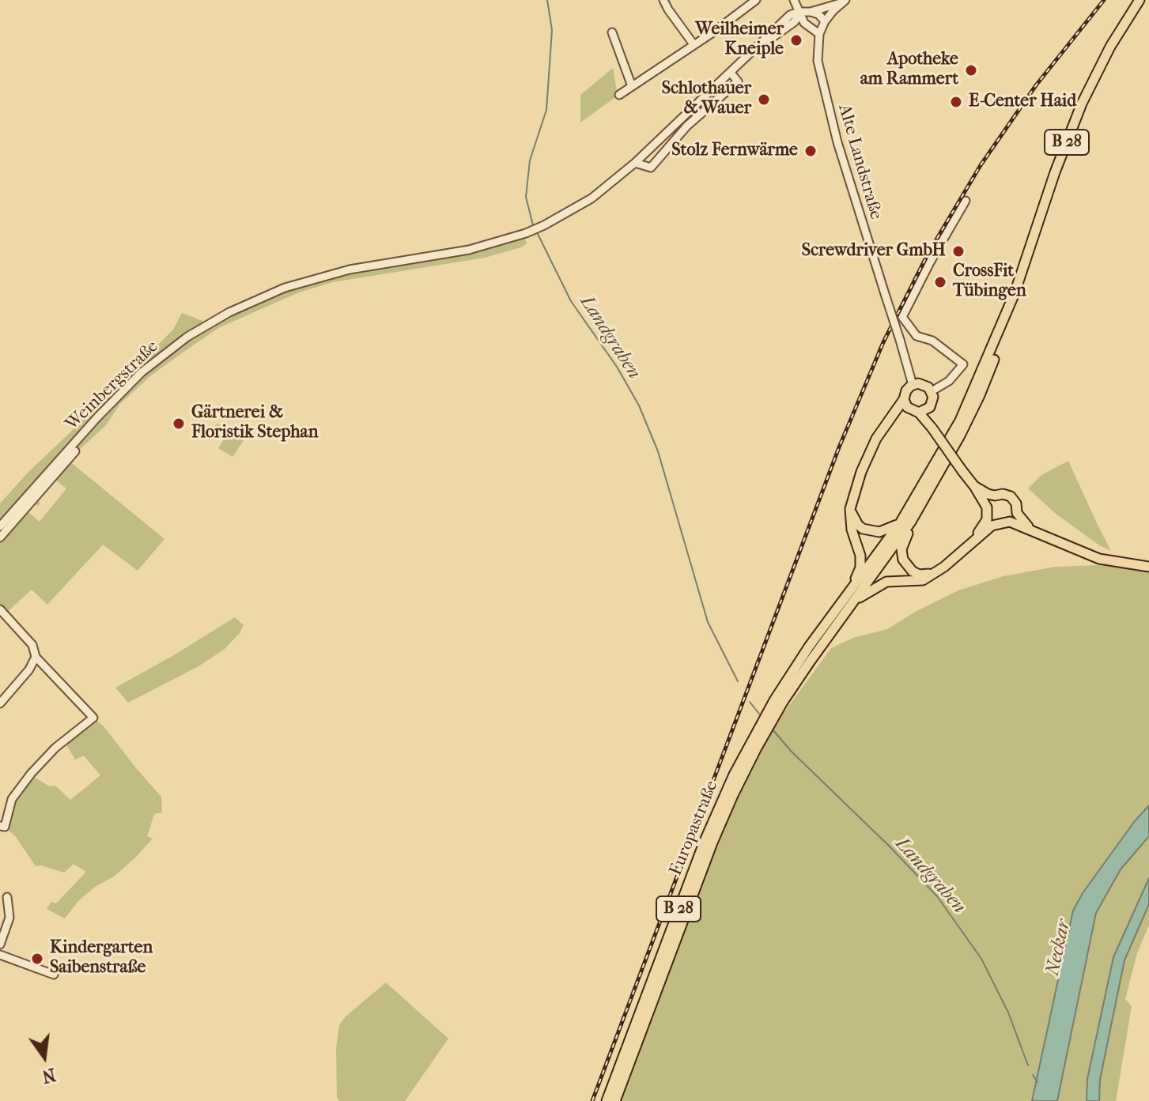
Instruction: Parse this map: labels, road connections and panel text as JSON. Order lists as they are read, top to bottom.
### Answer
{
  "streets": {
    "main road": ["B 28", "Europastraße"],
    "street": ["Alte Landstraße", "Weinbergstraße"]
  },
  "crossings": [
    ["B 28", "Europastraße"]
  ],
  "water": ["Landgraben", "Neckar"],
  "places": [
    "Weilheimer Kneiple",
    "Apotheke am Rammert",
    "Schlothauer & Wauer",
    "E-Center Haid",
    "Stolz Fernwärme",
    "Screwdriver GmbH",
    "CrossFit Tübingen",
    "Gärtnerei & Floristik Stephan",
    "Kindergarten Saibenstraße"
  ],
  "north": "bottom"
}
